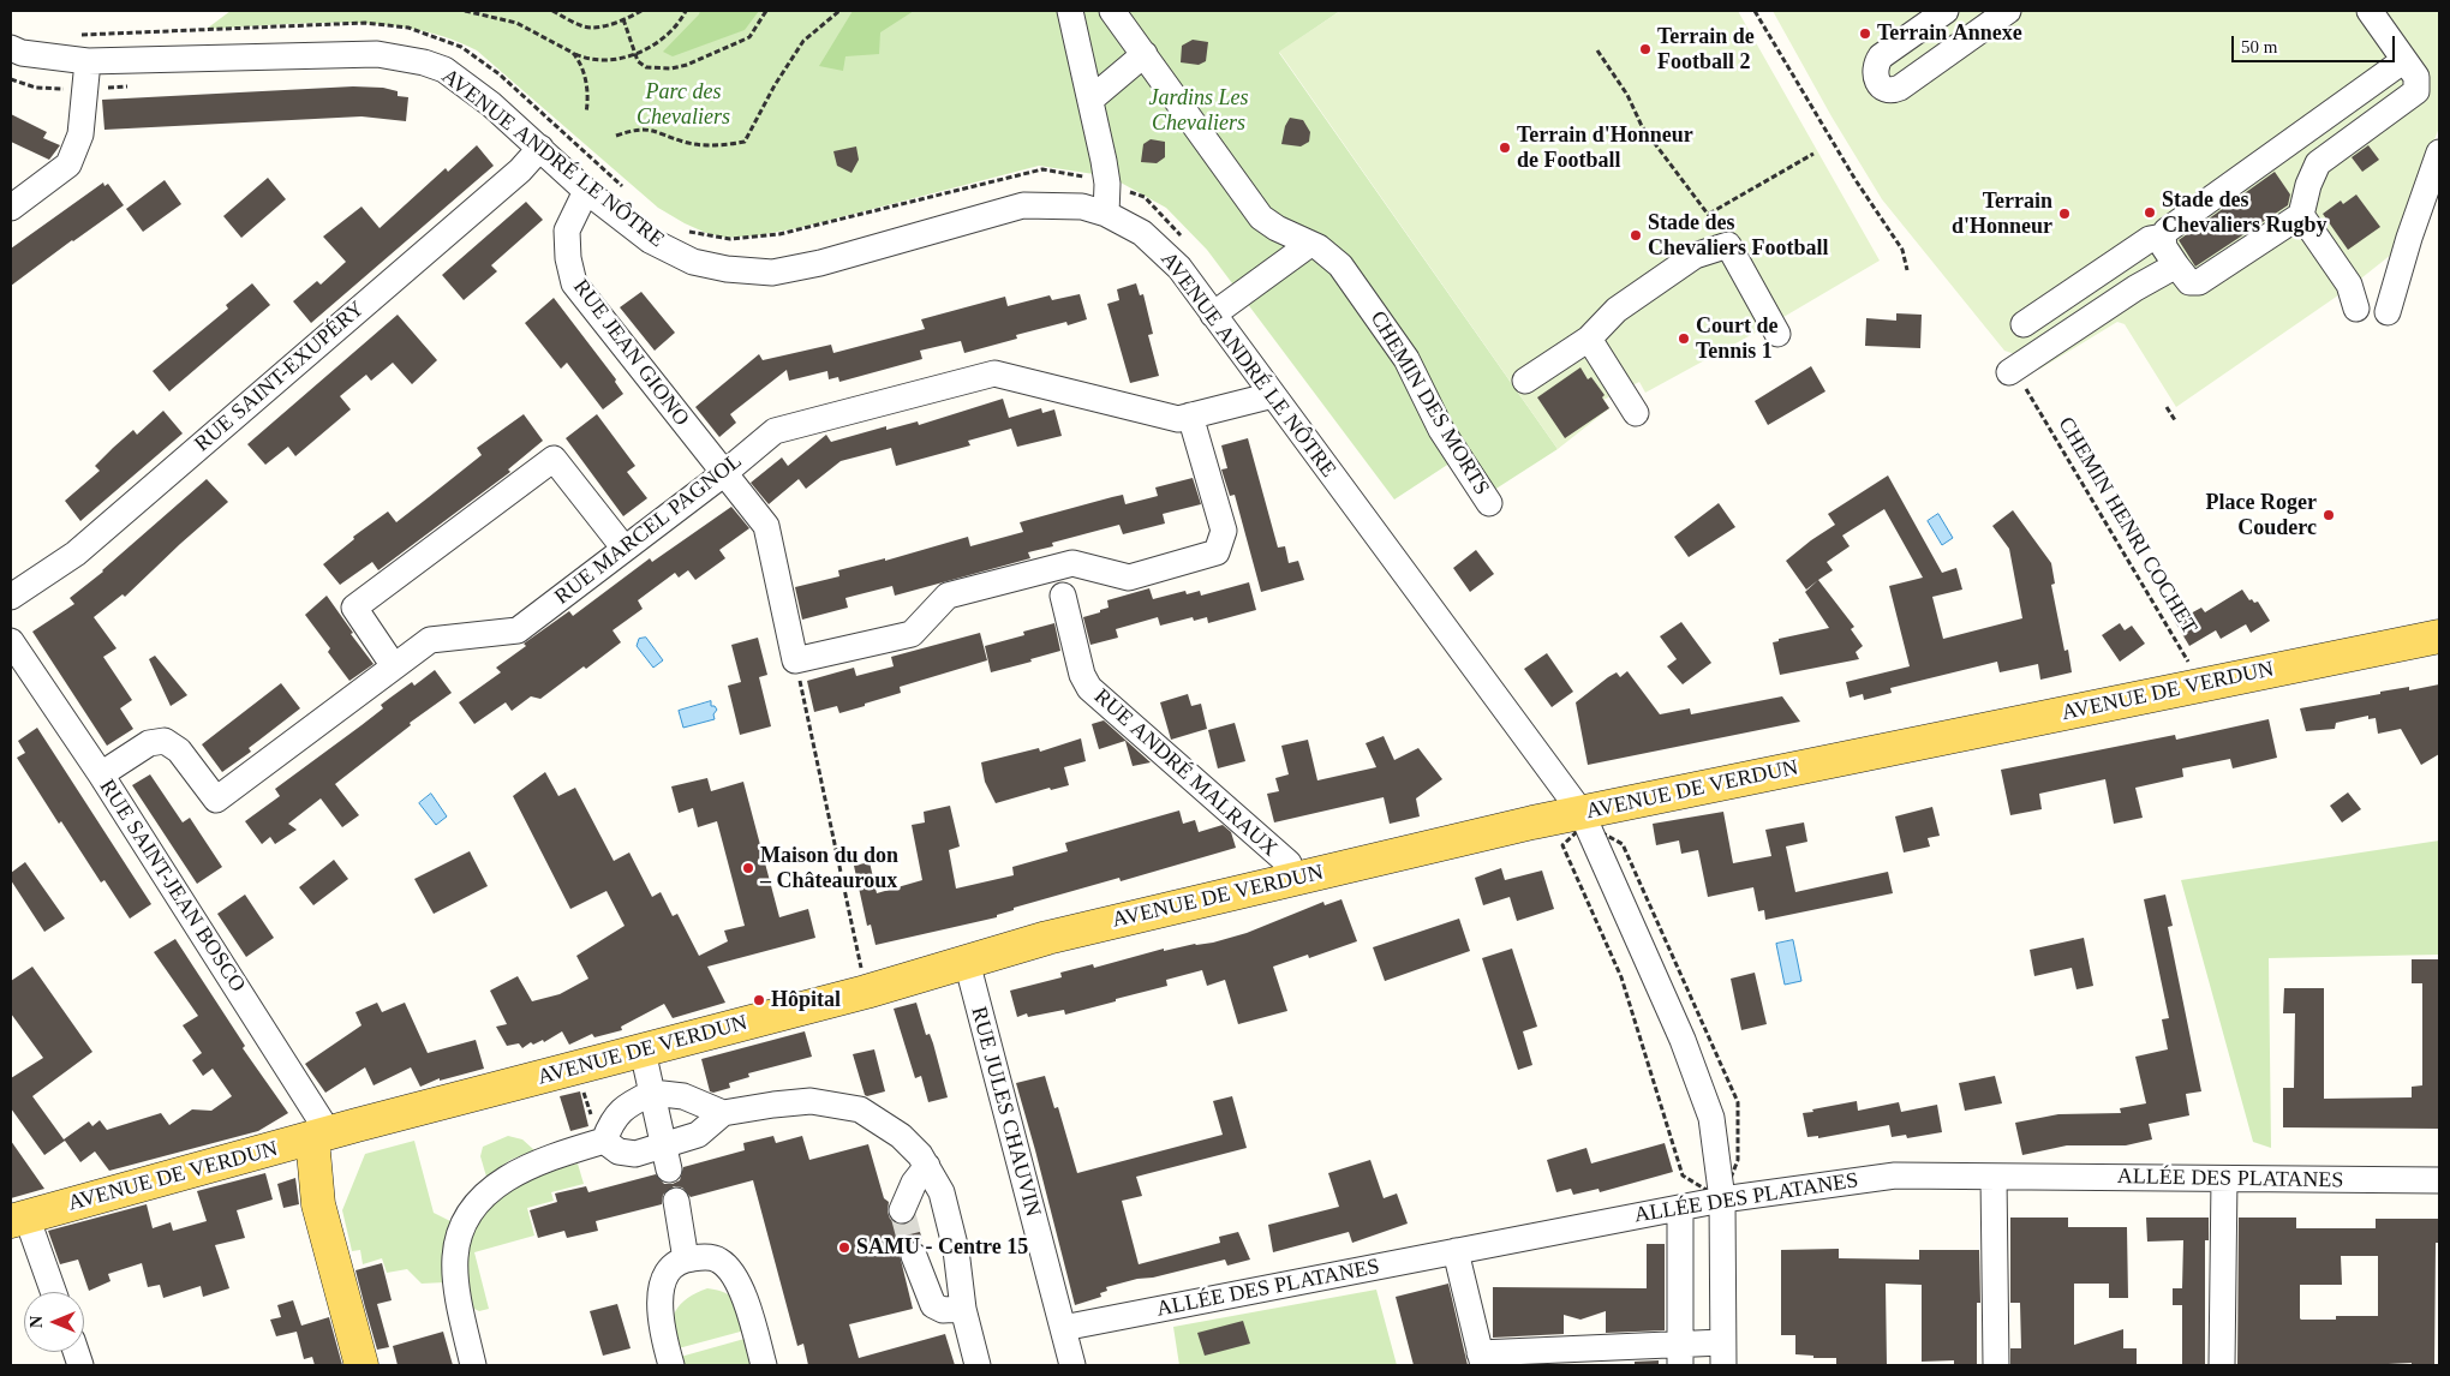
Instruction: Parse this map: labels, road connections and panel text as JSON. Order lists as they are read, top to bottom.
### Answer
{
  "streets": {
    "main road": ["AVENUE DE VERDUN"],
    "street": [
      "AVENUE ANDRÉ LE NÔTRE",
      "RUE JEAN GIONO",
      "RUE SAINT-EXUPÉRY",
      "CHEMIN DES MORTS",
      "RUE MARCEL PAGNOL",
      "RUE ANDRÉ MALRAUX",
      "RUE SAINT-JEAN BOSCO",
      "RUE JULES CHAUVIN",
      "ALLÉE DES PLATANES"
    ],
    "path": ["CHEMIN HENRI COCHET"]
  },
  "crossings": [
    ["AVENUE ANDRÉ LE NÔTRE", "RUE JEAN GIONO"],
    ["AVENUE ANDRÉ LE NÔTRE", "RUE SAINT-EXUPÉRY"],
    ["AVENUE ANDRÉ LE NÔTRE", "RUE MARCEL PAGNOL"],
    ["AVENUE ANDRÉ LE NÔTRE", "AVENUE DE VERDUN"],
    ["AVENUE ANDRÉ LE NÔTRE", "ALLÉE DES PLATANES"],
    ["RUE JEAN GIONO", "RUE MARCEL PAGNOL"],
    ["CHEMIN HENRI COCHET", "AVENUE DE VERDUN"],
    ["RUE MARCEL PAGNOL", "RUE SAINT-JEAN BOSCO"],
    ["AVENUE DE VERDUN", "RUE ANDRÉ MALRAUX"],
    ["AVENUE DE VERDUN", "RUE SAINT-JEAN BOSCO"],
    ["AVENUE DE VERDUN", "RUE JULES CHAUVIN"],
    ["RUE JULES CHAUVIN", "ALLÉE DES PLATANES"]
  ],
  "parks": ["Parc des Chevaliers", "Jardins Les Chevaliers"],
  "places": [
    "Terrain Annexe",
    "Terrain de Football 2",
    "Terrain d'Honneur de Football",
    "Stade des Chevaliers Rugby",
    "Terrain d'Honneur",
    "Stade des Chevaliers Football",
    "Court de Tennis 1",
    "Place Roger Couderc",
    "Maison du don – Châteauroux",
    "Hôpital",
    "SAMU - Centre 15"
  ],
  "scale_bar": "50 m",
  "north": "left"
}
